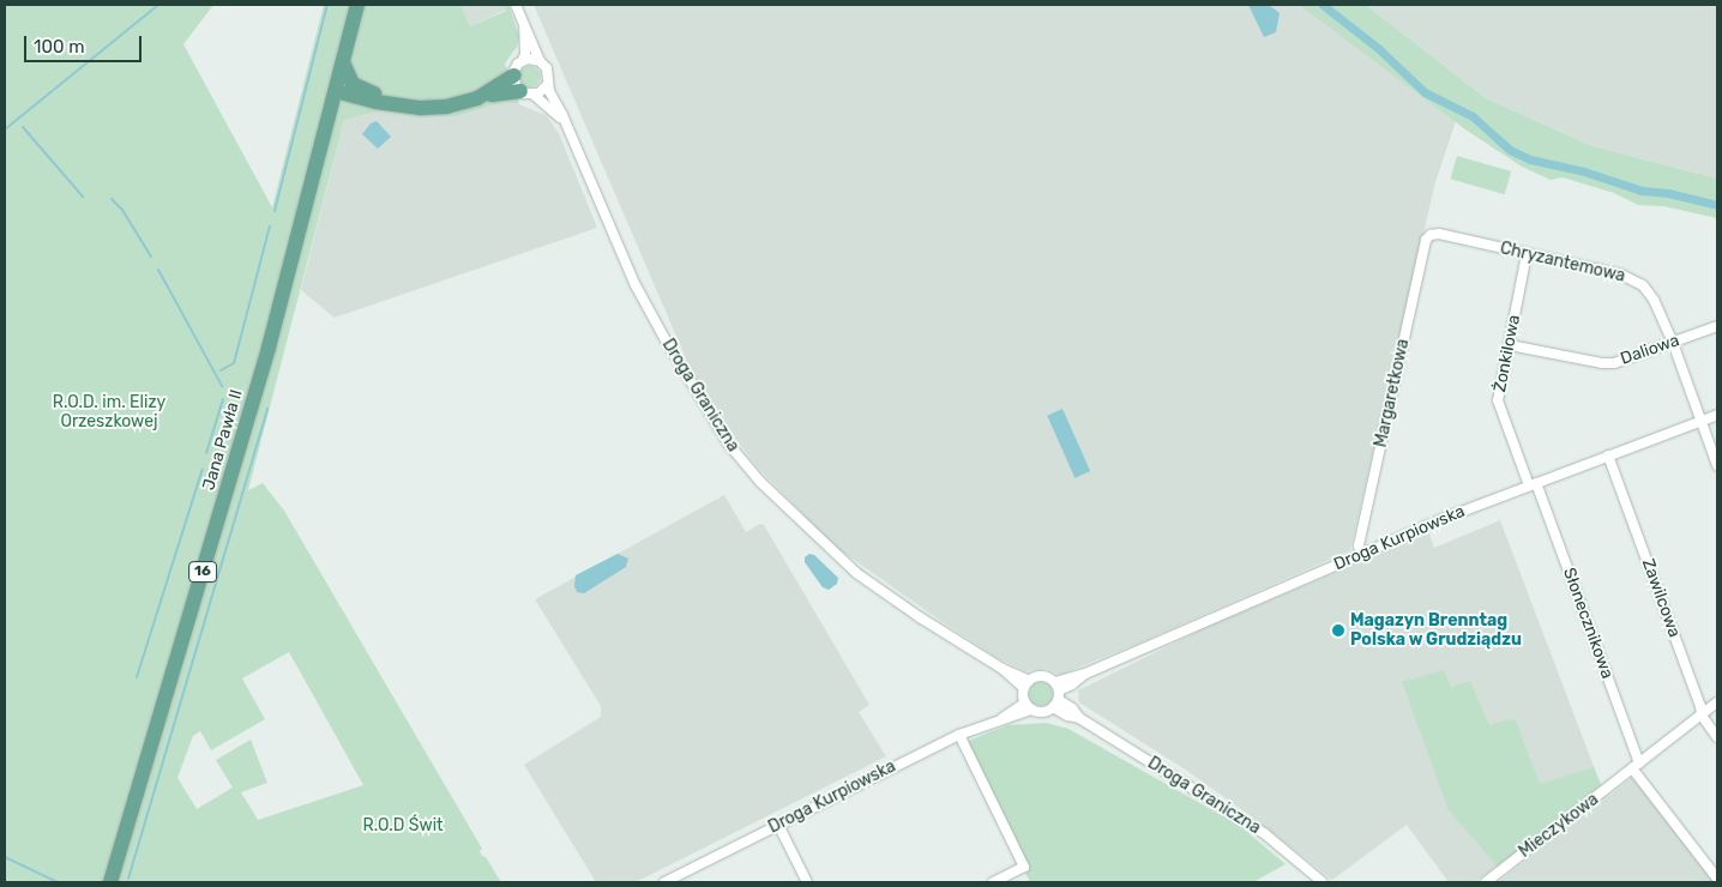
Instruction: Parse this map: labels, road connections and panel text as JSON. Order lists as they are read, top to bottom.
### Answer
{
  "streets": {
    "main road": ["Jana Pawła II", "16"],
    "street": [
      "Chryzantemowa",
      "Daliowa",
      "Żonkilowa",
      "Margaretkowa",
      "Droga Graniczna",
      "Droga Kurpiowska",
      "Zawilcowa",
      "Słonecznikowa",
      "Mieczykowa"
    ]
  },
  "crossings": [
    ["Chryzantemowa", "Daliowa"],
    ["Chryzantemowa", "Żonkilowa"],
    ["Chryzantemowa", "Margaretkowa"],
    ["Chryzantemowa", "Droga Kurpiowska"],
    ["Daliowa", "Żonkilowa"],
    ["Żonkilowa", "Droga Kurpiowska"],
    ["Żonkilowa", "Słonecznikowa"],
    ["Margaretkowa", "Droga Kurpiowska"],
    ["Droga Graniczna", "Droga Kurpiowska"],
    ["Droga Kurpiowska", "Zawilcowa"],
    ["Droga Kurpiowska", "Słonecznikowa"],
    ["Zawilcowa", "Mieczykowa"],
    ["Słonecznikowa", "Mieczykowa"]
  ],
  "parks": ["R.O.D. im. Elizy Orzeszkowej", "R.O.D Świt"],
  "places": ["Magazyn Brenntag Polska w Grudziądzu"],
  "scale_bar": "100 m"
}
